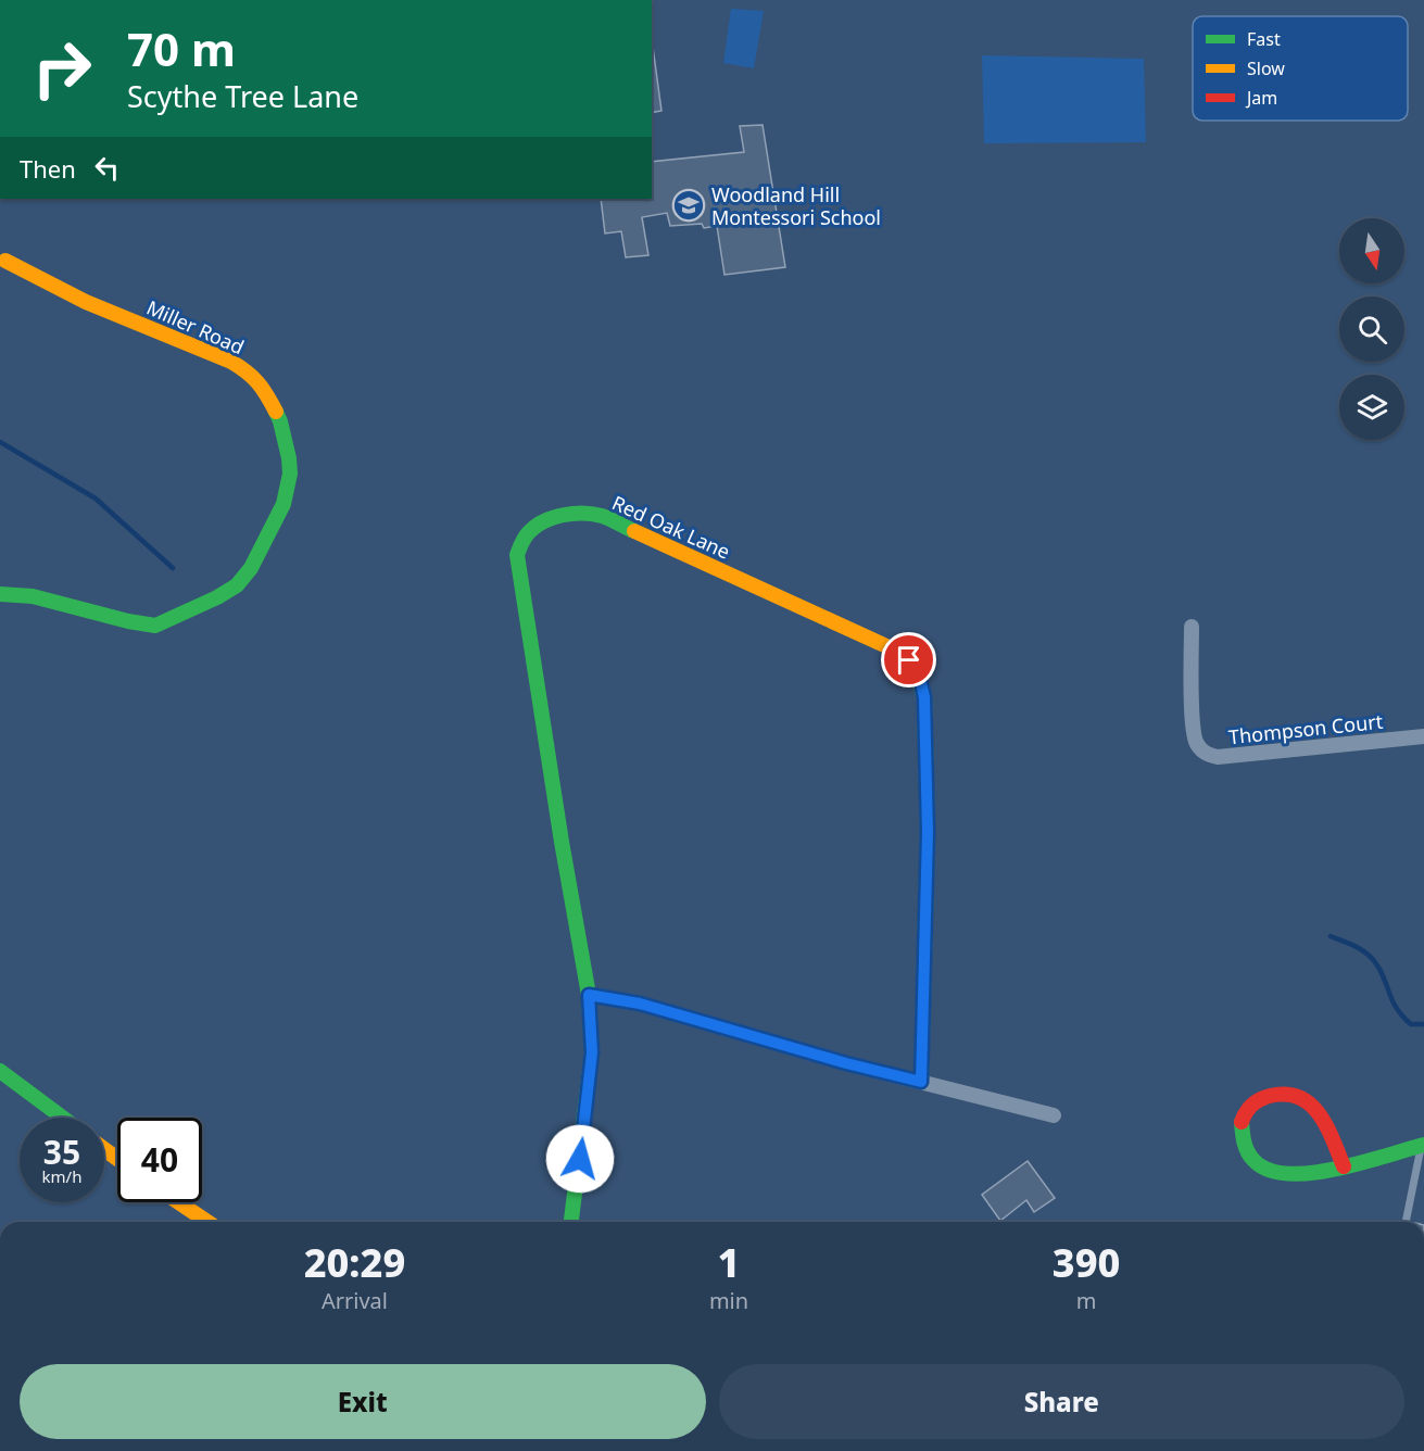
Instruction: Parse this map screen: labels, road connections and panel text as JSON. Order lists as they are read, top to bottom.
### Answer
{
  "streets": {
    "street": ["Miller Road", "Red Oak Lane", "Thompson Court"]
  },
  "places": {
    "school or university": ["Woodland Hill Montessori School"]
  },
  "legend": ["Fast", "Slow", "Jam"],
  "north": "bottom",
  "page": {
    "turn": ["70 m", "Scythe Tree Lane"],
    "then": "Then",
    "speed": "35 km/h",
    "limit": "40",
    "eta": [
      "20:29",
      "Arrival",
      "1",
      "min",
      "390",
      "m"
    ],
    "buttons": ["Exit", "Share"]
  }
}
